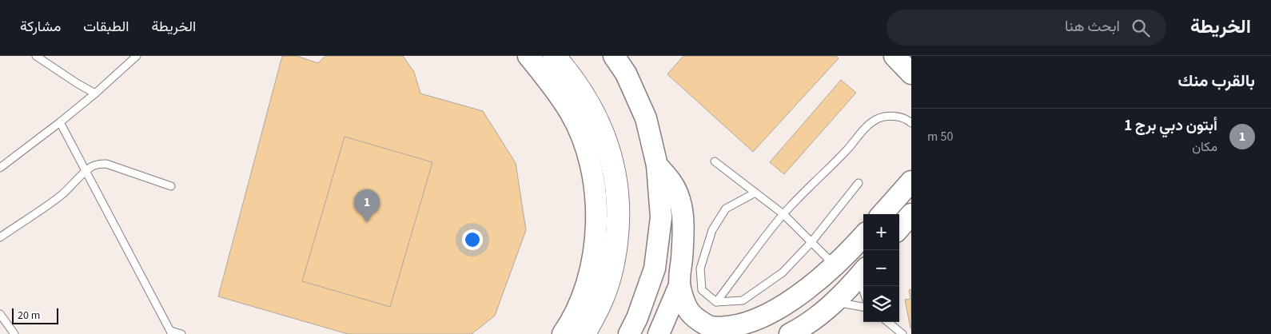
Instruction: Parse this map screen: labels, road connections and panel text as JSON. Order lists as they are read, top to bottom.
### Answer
{
  "scale_bar": "20 m",
  "page": {
    "header": "الخريطة",
    "search": "ابحث هنا",
    "nav": ["الخريطة", "الطبقات", "مشاركة"],
    "heading": "بالقرب منك",
    "list": [
      {
        "mark": "1",
        "name": "أبتون دبي برج 1",
        "note": "مكان",
        "value": "50 m"
      }
    ],
    "pins": "1",
    "map_buttons": ["+", "−"],
    "scale": "20 m"
  }
}
